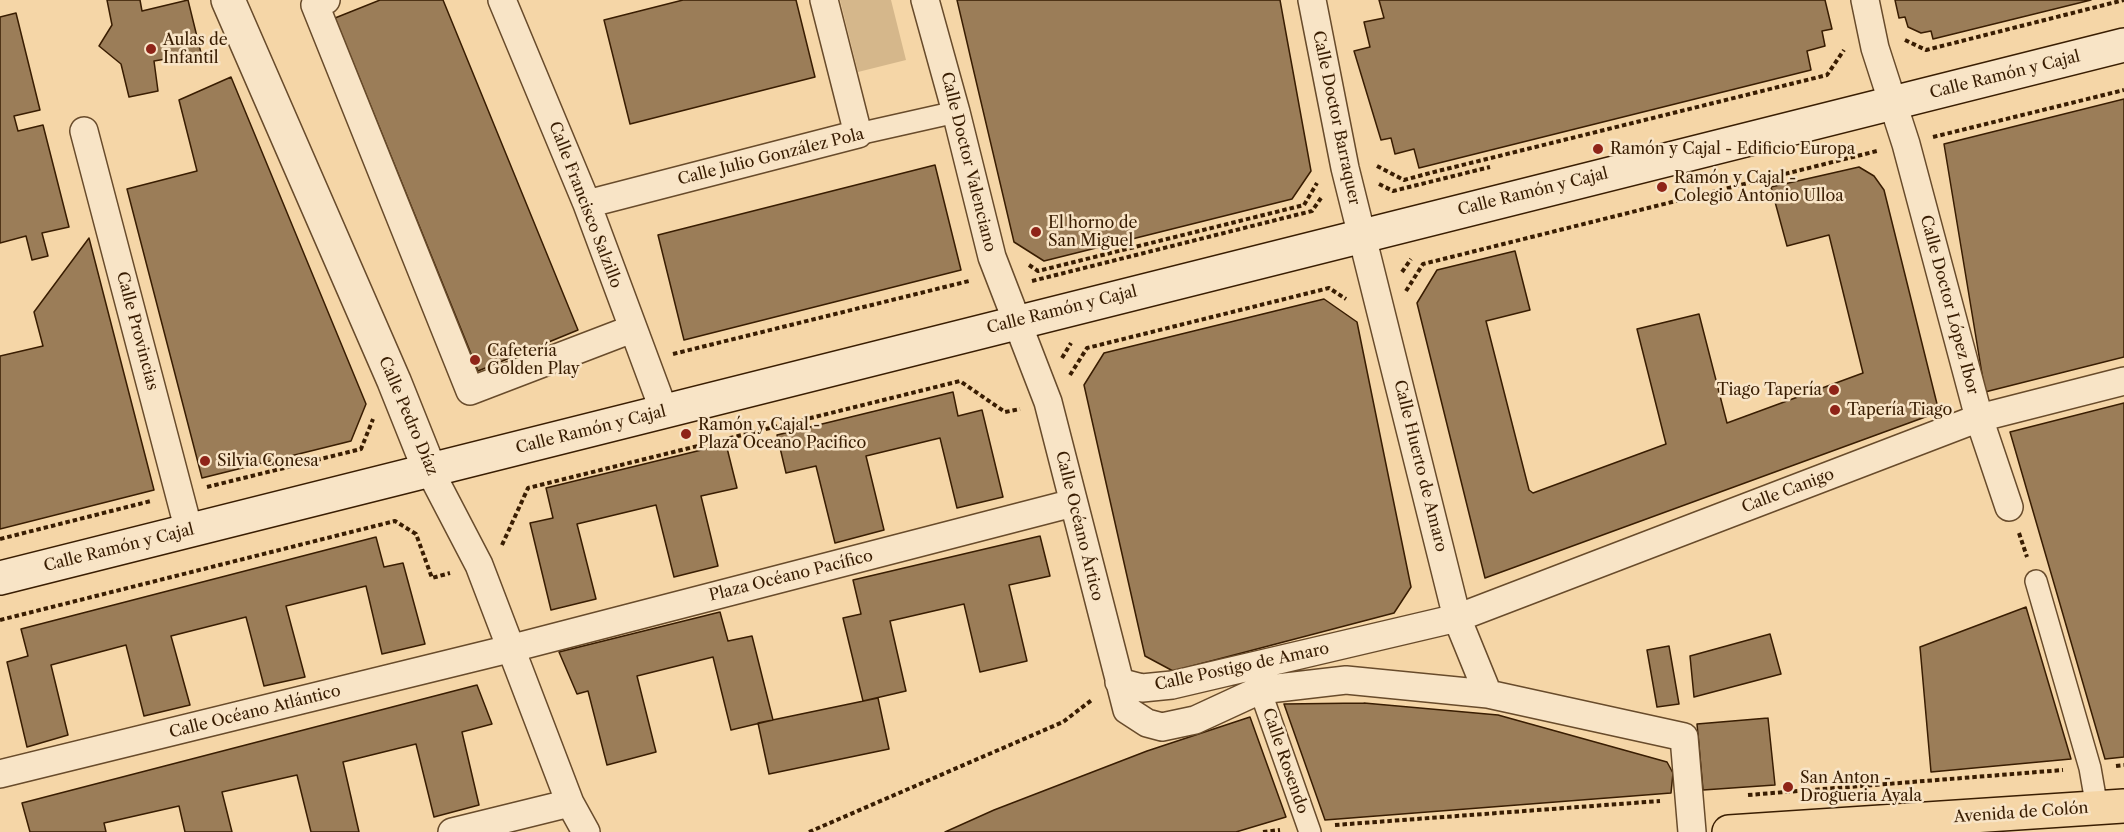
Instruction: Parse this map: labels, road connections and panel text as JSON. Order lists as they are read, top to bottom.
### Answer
{
  "streets": {
    "main road": ["Calle Ramón y Cajal", "Calle Pedro Díaz", "Avenida de Colón"],
    "street": [
      "Calle Doctor Barraquer",
      "Calle Julio González Pola",
      "Calle Doctor Valenciano",
      "Calle Francisco Salzillo",
      "Calle Doctor López Ibor",
      "Calle Provincias",
      "Calle Huerto de Amaro",
      "Calle Canigo",
      "Calle Océano Ártico",
      "Plaza Océano Pacífico",
      "Calle Postigo de Amaro",
      "Calle Océano Atlántico",
      "Calle Rosendo"
    ]
  },
  "crossings": [
    ["Calle Ramón y Cajal", "Calle Doctor Barraquer"],
    ["Calle Ramón y Cajal", "Calle Doctor Valenciano"],
    ["Calle Ramón y Cajal", "Calle Francisco Salzillo"],
    ["Calle Ramón y Cajal", "Calle Doctor López Ibor"],
    ["Calle Ramón y Cajal", "Calle Provincias"],
    ["Calle Ramón y Cajal", "Calle Pedro Díaz"],
    ["Calle Ramón y Cajal", "Calle Huerto de Amaro"],
    ["Calle Ramón y Cajal", "Calle Océano Ártico"],
    ["Calle Doctor Barraquer", "Calle Huerto de Amaro"],
    ["Calle Julio González Pola", "Calle Doctor Valenciano"],
    ["Calle Julio González Pola", "Calle Francisco Salzillo"],
    ["Calle Doctor Valenciano", "Calle Océano Ártico"],
    ["Calle Doctor López Ibor", "Calle Canigo"],
    ["Calle Pedro Díaz", "Plaza Océano Pacífico"],
    ["Calle Pedro Díaz", "Calle Océano Atlántico"],
    ["Calle Huerto de Amaro", "Calle Canigo"],
    ["Calle Huerto de Amaro", "Calle Postigo de Amaro"],
    ["Calle Canigo", "Calle Postigo de Amaro"],
    ["Calle Océano Ártico", "Plaza Océano Pacífico"],
    ["Calle Océano Ártico", "Calle Postigo de Amaro"],
    ["Calle Océano Ártico", "Calle Rosendo"],
    ["Plaza Océano Pacífico", "Calle Océano Atlántico"]
  ],
  "places": [
    "Aulas de Infantil",
    "Ramón y Cajal - Edificio Europa",
    "Ramón y Cajal - Colegio Antonio Ulloa",
    "El horno de San Miguel",
    "Cafetería Golden Play",
    "Tiago Tapería",
    "Tapería Tiago",
    "Ramón y Cajal - Plaza Oceano Pacifico",
    "Silvia Conesa",
    "San Anton - Drogueria Ayala"
  ]
}
